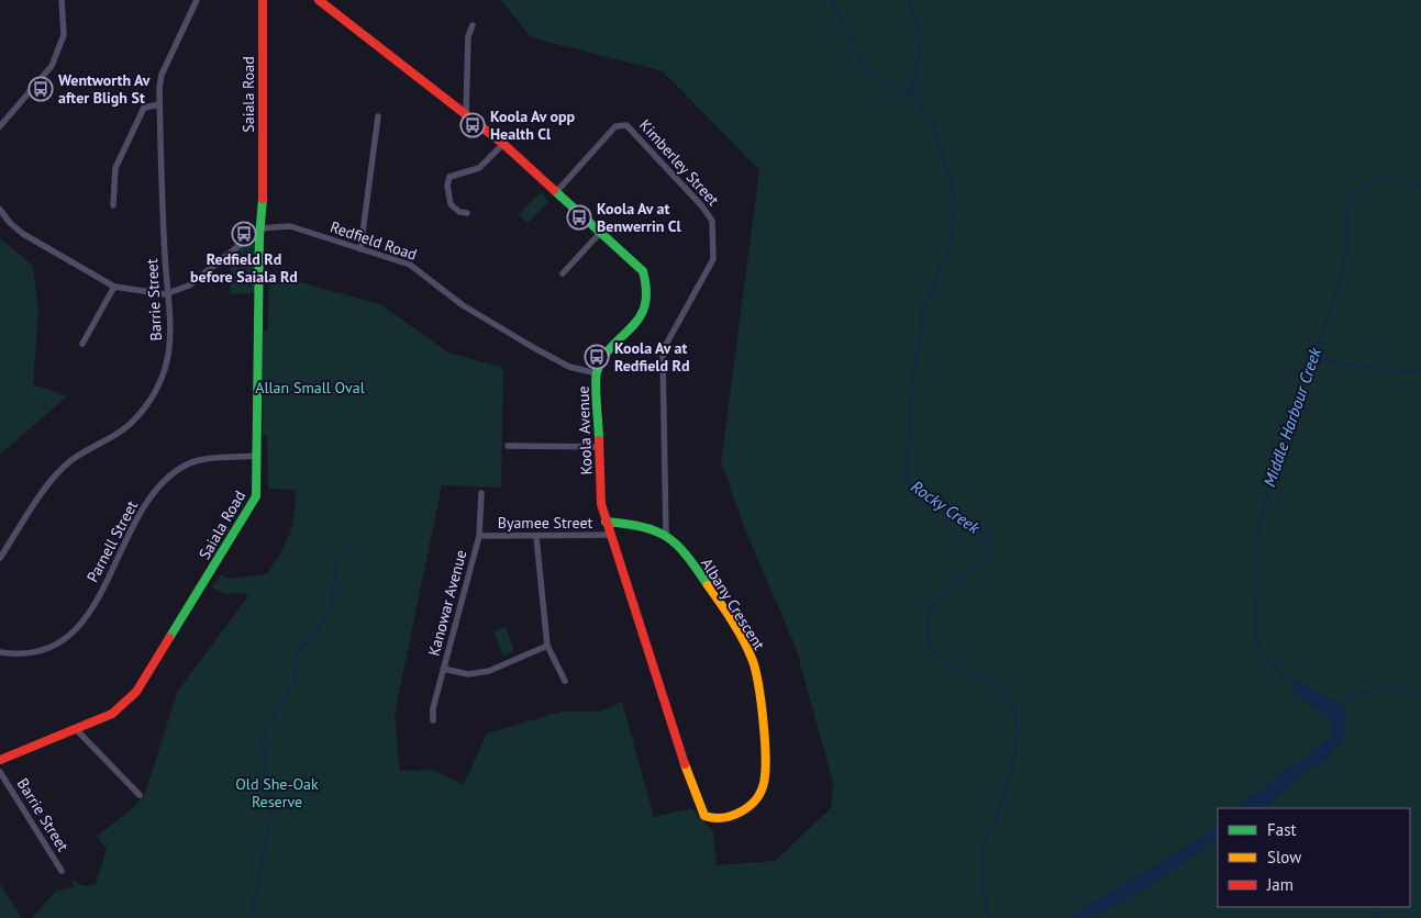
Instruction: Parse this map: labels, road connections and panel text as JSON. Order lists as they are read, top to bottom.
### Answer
{
  "streets": {
    "street": [
      "Saiala Road",
      "Kimberley Street",
      "Redfield Road",
      "Barrie Street",
      "Koola Avenue",
      "Byamee Street",
      "Parnell Street",
      "Kanowar Avenue",
      "Albany Crescent"
    ]
  },
  "crossings": [
    ["Saiala Road", "Redfield Road"],
    ["Saiala Road", "Parnell Street"],
    ["Kimberley Street", "Koola Avenue"],
    ["Kimberley Street", "Albany Crescent"],
    ["Redfield Road", "Koola Avenue"],
    ["Koola Avenue", "Byamee Street"],
    ["Koola Avenue", "Albany Crescent"],
    ["Byamee Street", "Kanowar Avenue"]
  ],
  "water": ["Middle Harbour Creek", "Rocky Creek"],
  "parks": ["Allan Small Oval", "Old She-Oak Reserve"],
  "places": {
    "bus stop": [
      "Wentworth Av after Bligh St",
      "Koola Av opp Health Cl",
      "Koola Av at Benwerrin Cl",
      "Redfield Rd before Saiala Rd",
      "Koola Av at Redfield Rd"
    ]
  },
  "legend": ["Fast", "Slow", "Jam"]
}
